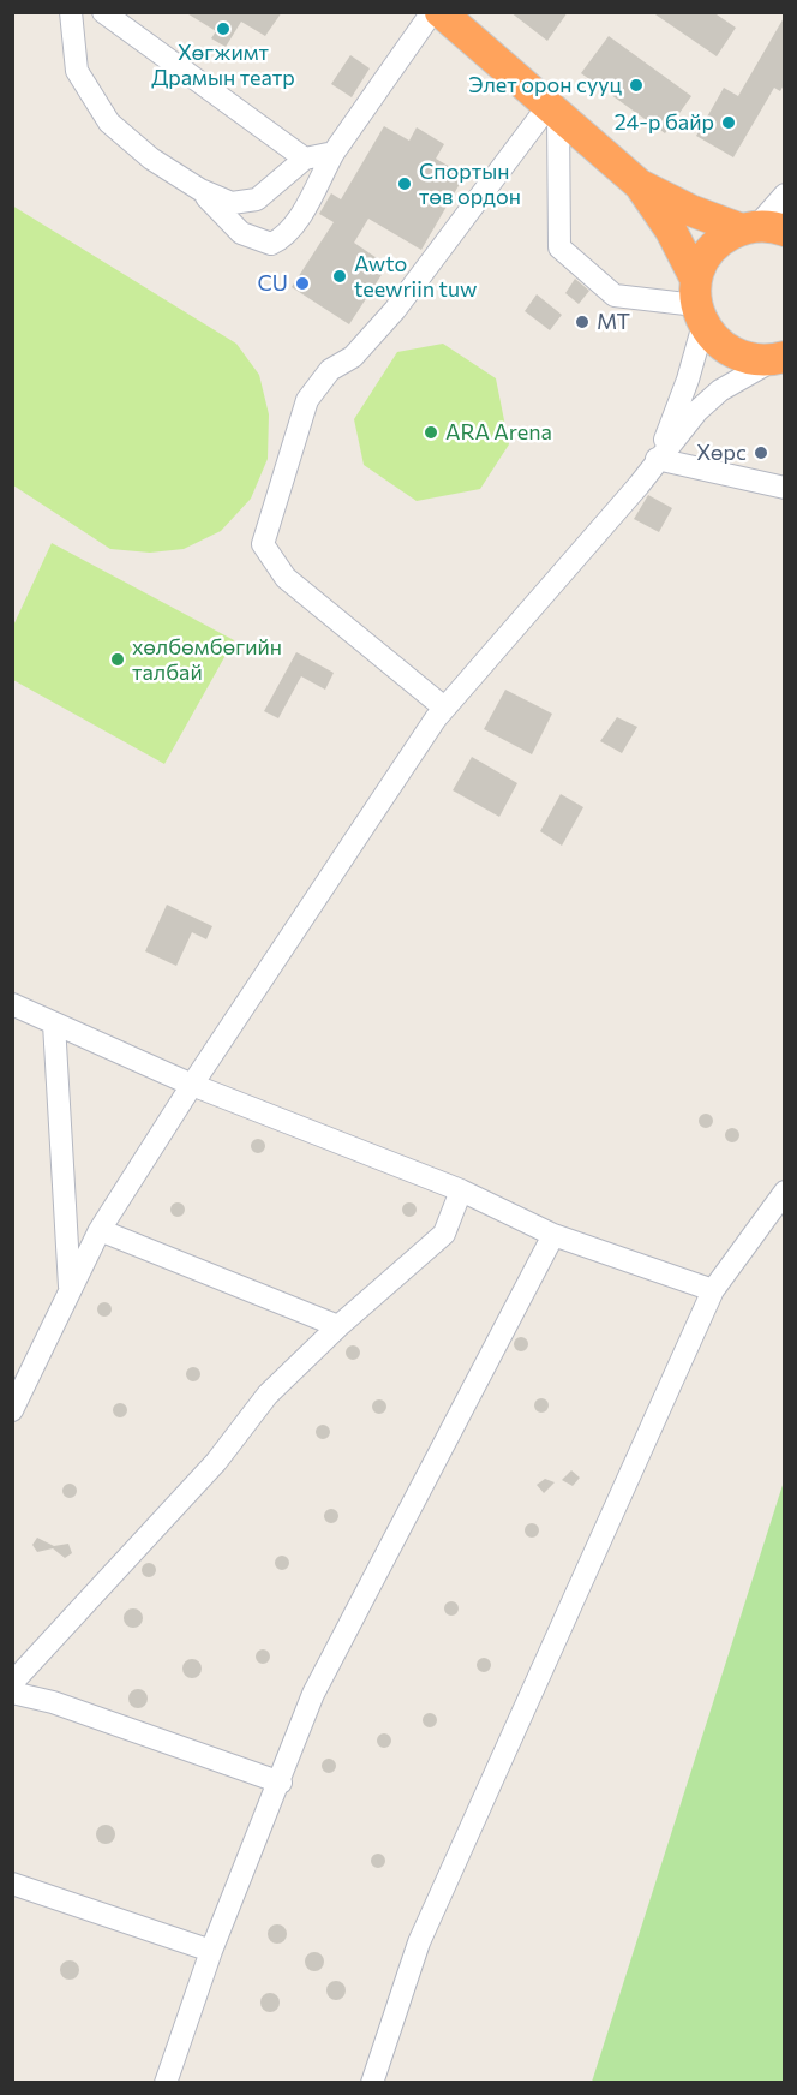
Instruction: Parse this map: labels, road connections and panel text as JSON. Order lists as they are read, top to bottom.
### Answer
{
  "places": [
    "Хөгжимт Драмын театр",
    "Элет орон сууц",
    "24-р байр",
    "Спортын төв ордон",
    "Awto teewriin tuw",
    "CU",
    "MT",
    "ARA Arena",
    "Хөрс",
    "хөлбөмбөгийн талбай"
  ]
}
